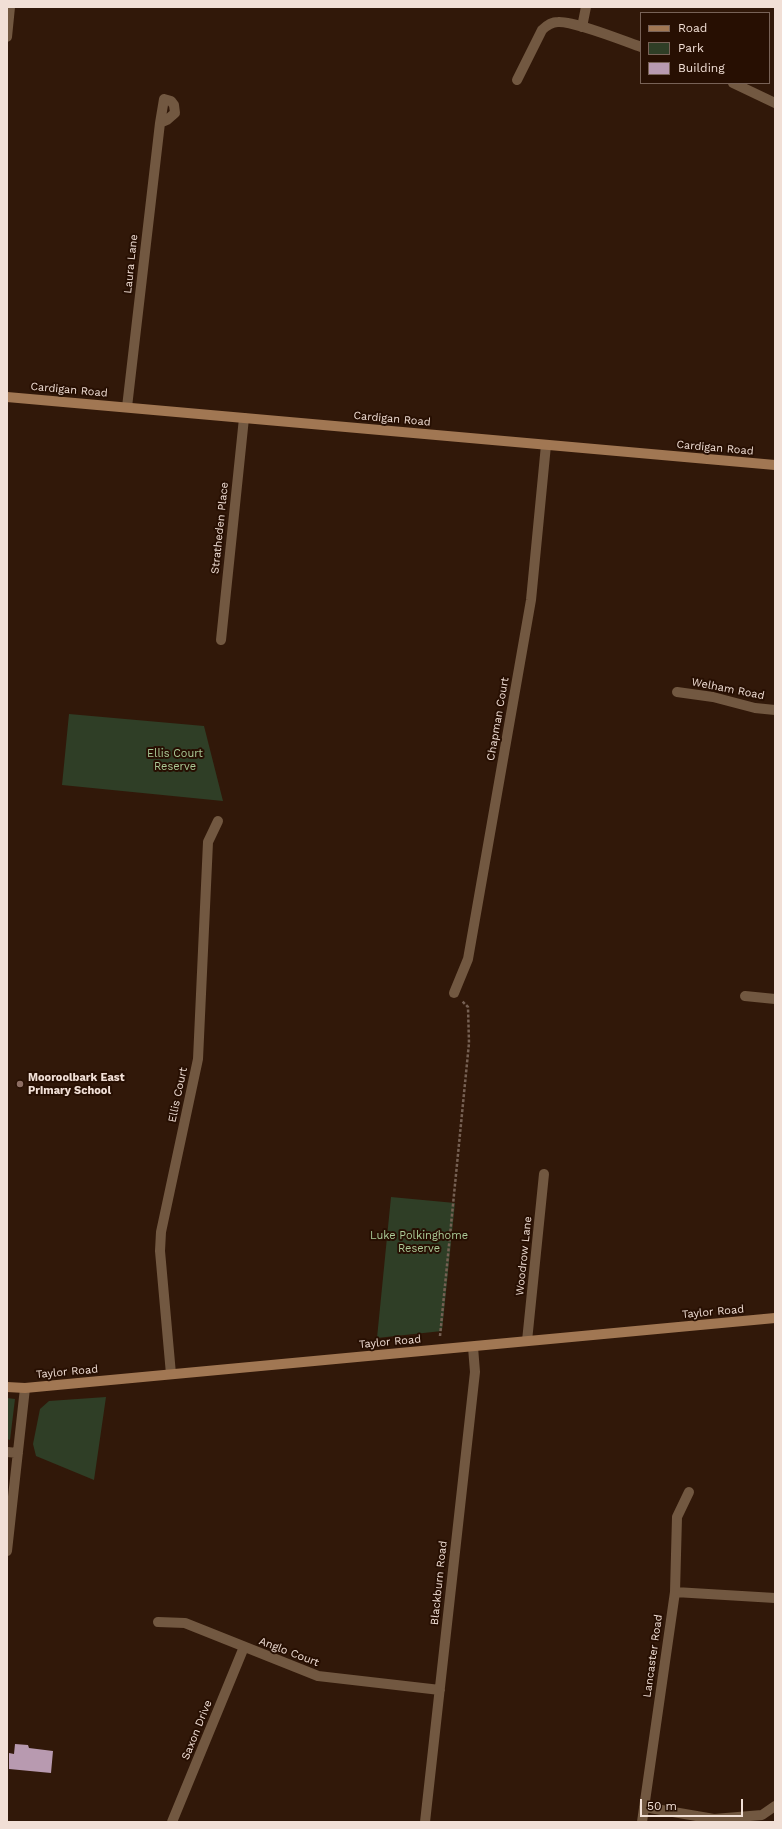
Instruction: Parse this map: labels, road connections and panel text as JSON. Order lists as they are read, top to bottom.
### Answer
{
  "streets": {
    "street": [
      "Laura Lane",
      "Cardigan Road",
      "Stratheden Place",
      "Welham Road",
      "Chapman Court",
      "Ellis Court",
      "Woodrow Lane",
      "Taylor Road",
      "Blackburn Road",
      "Anglo Court",
      "Lancaster Road",
      "Saxon Drive"
    ]
  },
  "crossings": [
    ["Laura Lane", "Cardigan Road"],
    ["Cardigan Road", "Stratheden Place"],
    ["Cardigan Road", "Chapman Court"],
    ["Ellis Court", "Taylor Road"],
    ["Woodrow Lane", "Taylor Road"],
    ["Taylor Road", "Blackburn Road"],
    ["Blackburn Road", "Anglo Court"],
    ["Anglo Court", "Saxon Drive"]
  ],
  "parks": ["Ellis Court Reserve", "Luke Polkinghome Reserve"],
  "places": ["Mooroolbark East Primary School"],
  "legend": ["Road", "Park", "Building"],
  "scale_bar": "50 m"
}
